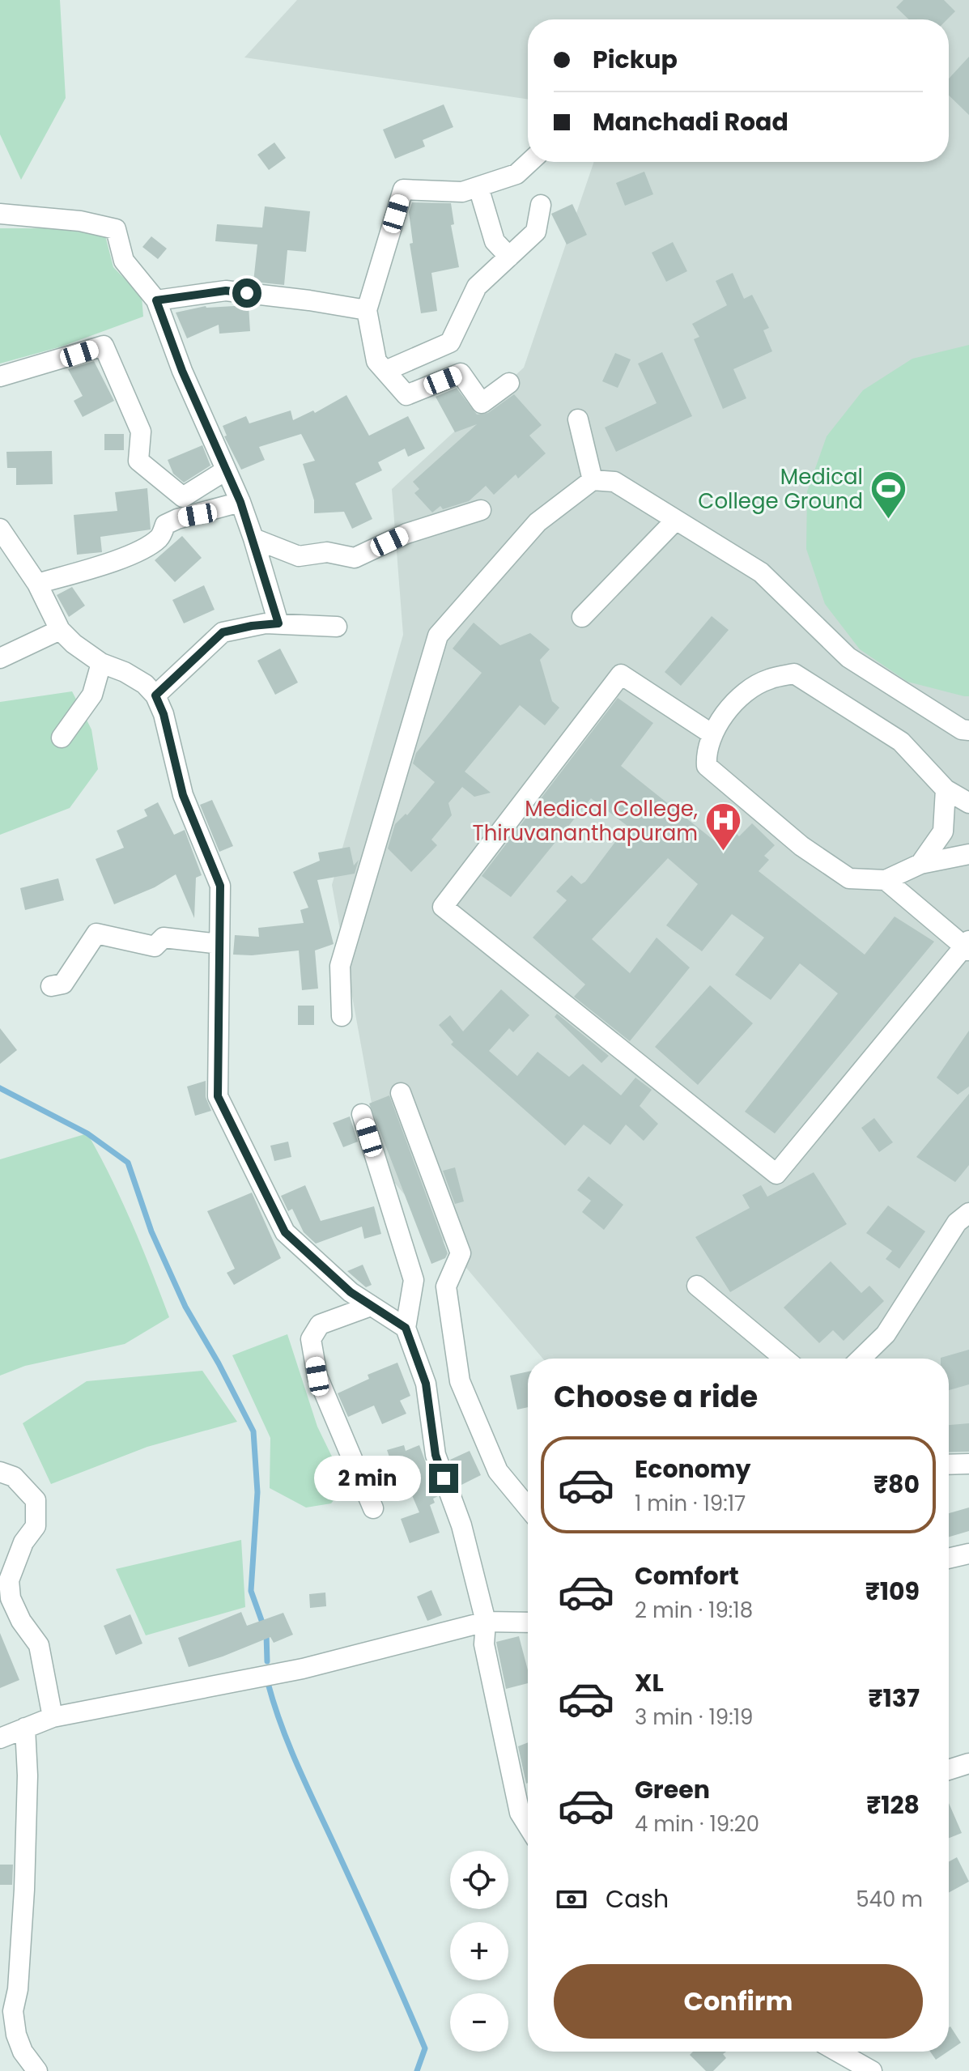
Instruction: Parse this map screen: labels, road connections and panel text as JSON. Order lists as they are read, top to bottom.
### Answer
{
  "places": {
    "sports": ["Medical College Ground"],
    "hospital": ["Medical College, Thiruvananthapuram"]
  },
  "page": {
    "banner": ["Pickup", "Manchadi Road"],
    "heading": "Choose a ride",
    "list": [
      {
        "name": "Economy",
        "note": "1 min · 19:17",
        "value": "₹80"
      },
      {
        "name": "Comfort",
        "note": "2 min · 19:18",
        "value": "₹109"
      },
      {
        "name": "XL",
        "note": "3 min · 19:19",
        "value": "₹137"
      },
      {
        "name": "Green",
        "note": "4 min · 19:20",
        "value": "₹128"
      }
    ],
    "bubble": "2 min",
    "map_buttons": ["+", "−"],
    "pay": ["Cash", "540 m"],
    "buttons": "Confirm"
  }
}
